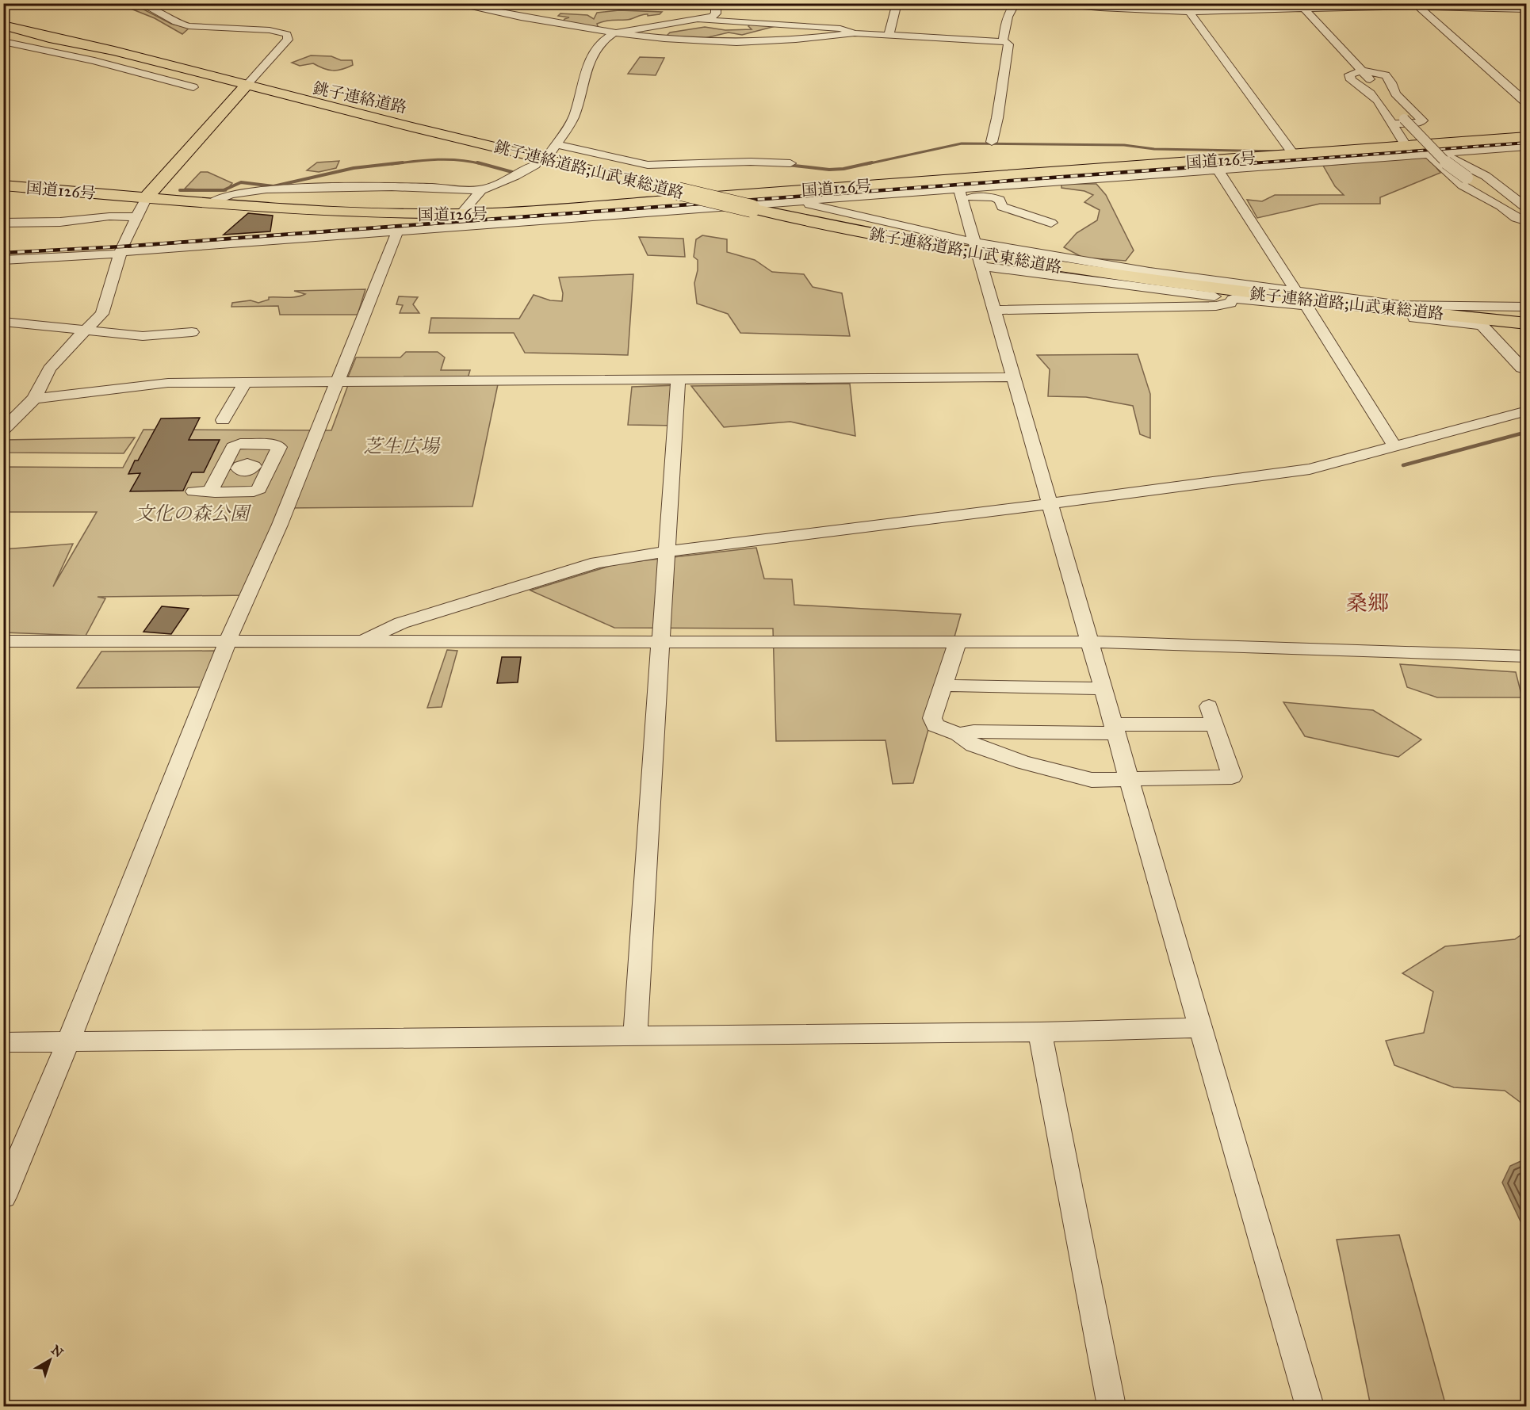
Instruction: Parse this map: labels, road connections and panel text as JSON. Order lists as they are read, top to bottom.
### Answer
{
  "streets": {
    "highway": ["銚子連絡道路", "国道126号", "銚子連絡道路;山武東総道路"]
  },
  "crossings": [
    ["銚子連絡道路", "銚子連絡道路;山武東総道路"]
  ],
  "districts": ["桑郷"],
  "parks": ["芝生広場", "文化の森公園"],
  "north": "top right"
}
